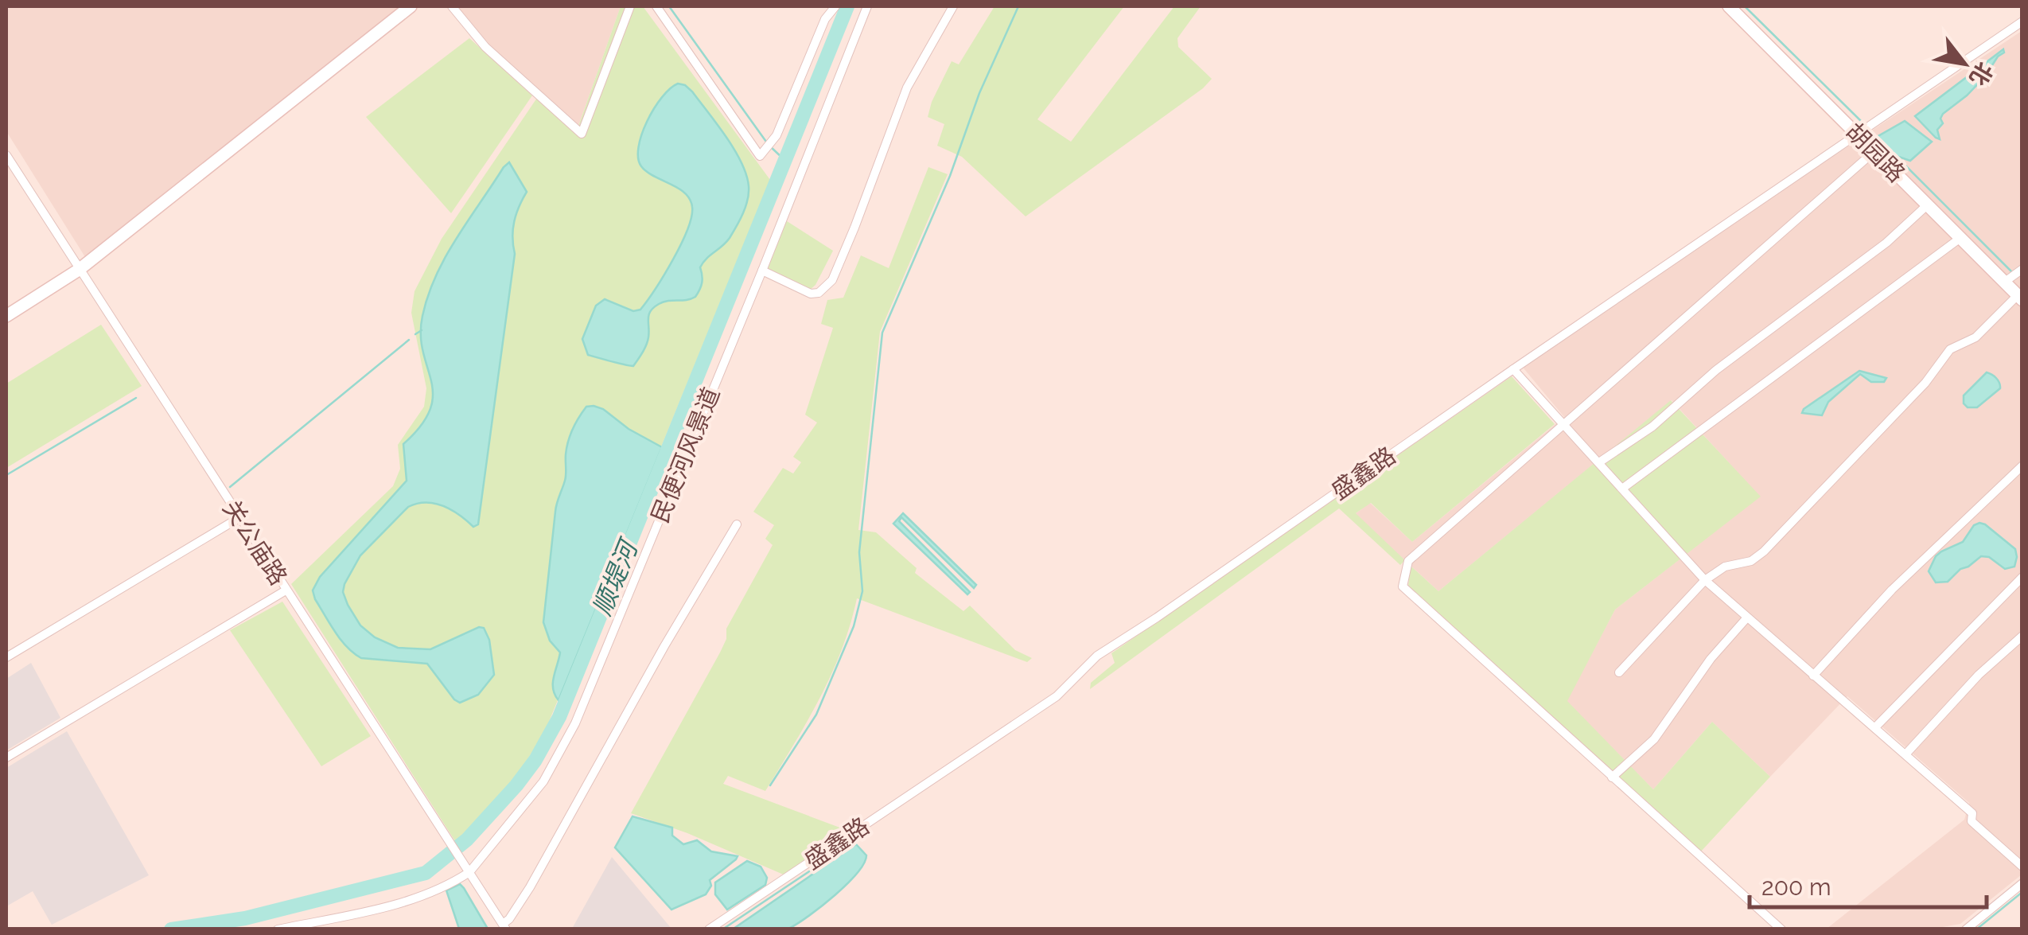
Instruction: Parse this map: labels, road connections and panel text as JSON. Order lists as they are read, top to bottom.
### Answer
{
  "streets": {
    "street": [
      "胡园路",
      "民便河风景道",
      "盛鑫路",
      "关公庙路"
    ]
  },
  "crossings": [
    ["胡园路", "盛鑫路"],
    ["民便河风景道", "关公庙路"]
  ],
  "water": ["顺堤河"],
  "scale_bar": "200 m",
  "north": "bottom right"
}
